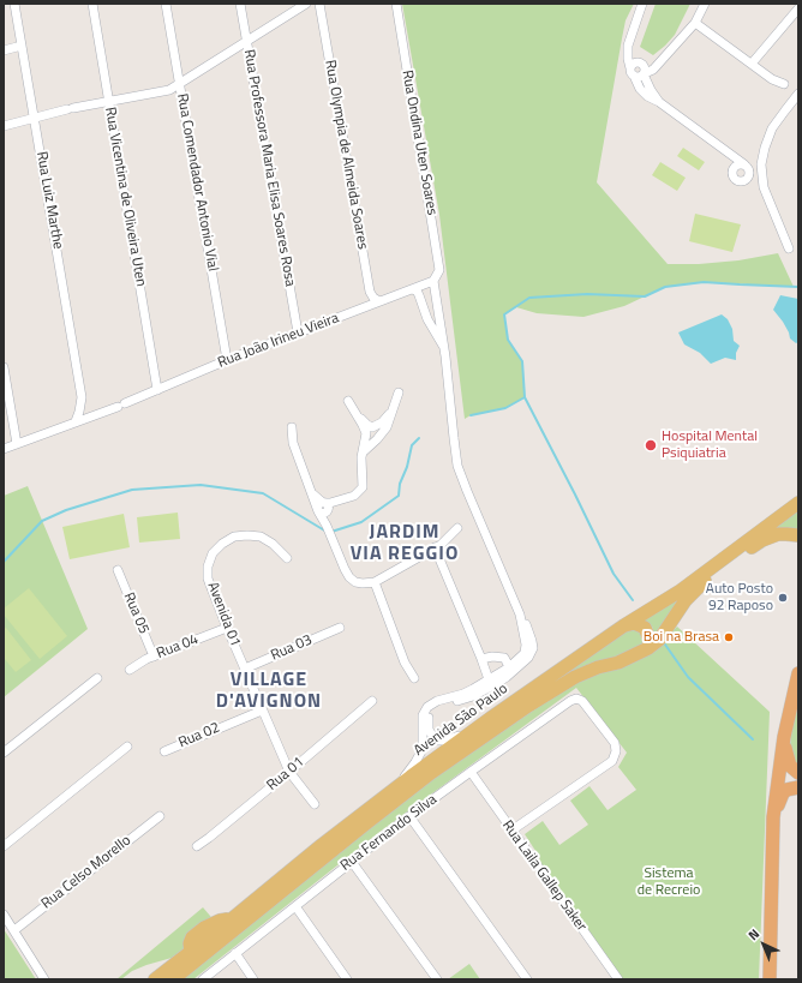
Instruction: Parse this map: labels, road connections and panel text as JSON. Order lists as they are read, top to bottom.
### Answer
{
  "streets": {
    "main road": ["Avenida São Paulo"],
    "street": [
      "Rua Ondina Uten Soares",
      "Rua Olympia de Almeida Soares",
      "Rua Professora Maria Elisa Soares Rosa",
      "Rua Comendador Antonio Vial",
      "Rua Vicentina de Oliveira Uten",
      "Rua Luiz Marthe",
      "Rua João Irineu Vieira",
      "Rua 05",
      "Avenida 01",
      "Rua 04",
      "Rua 03",
      "Rua 02",
      "Rua 01",
      "Rua Fernando Silva",
      "Rua Celso Morello",
      "Rua Laila Gallep Saker"
    ]
  },
  "crossings": [
    ["Rua Ondina Uten Soares", "Rua João Irineu Vieira"],
    ["Rua Olympia de Almeida Soares", "Rua João Irineu Vieira"],
    ["Rua Professora Maria Elisa Soares Rosa", "Rua João Irineu Vieira"],
    ["Rua Comendador Antonio Vial", "Rua João Irineu Vieira"],
    ["Rua Vicentina de Oliveira Uten", "Rua João Irineu Vieira"],
    ["Rua 05", "Rua 04"],
    ["Avenida 01", "Rua 04"],
    ["Avenida 01", "Rua 03"],
    ["Avenida 01", "Rua 02"],
    ["Avenida 01", "Rua 01"],
    ["Rua Fernando Silva", "Rua Laila Gallep Saker"]
  ],
  "districts": ["JARDIM VIA REGGIO", "VILLAGE D'AVIGNON"],
  "parks": ["Sistema de Recreio"],
  "places": ["Hospital Mental Psiquiatria", "Auto Posto 92 Raposo", "Boi na Brasa"],
  "north": "top left"
}
